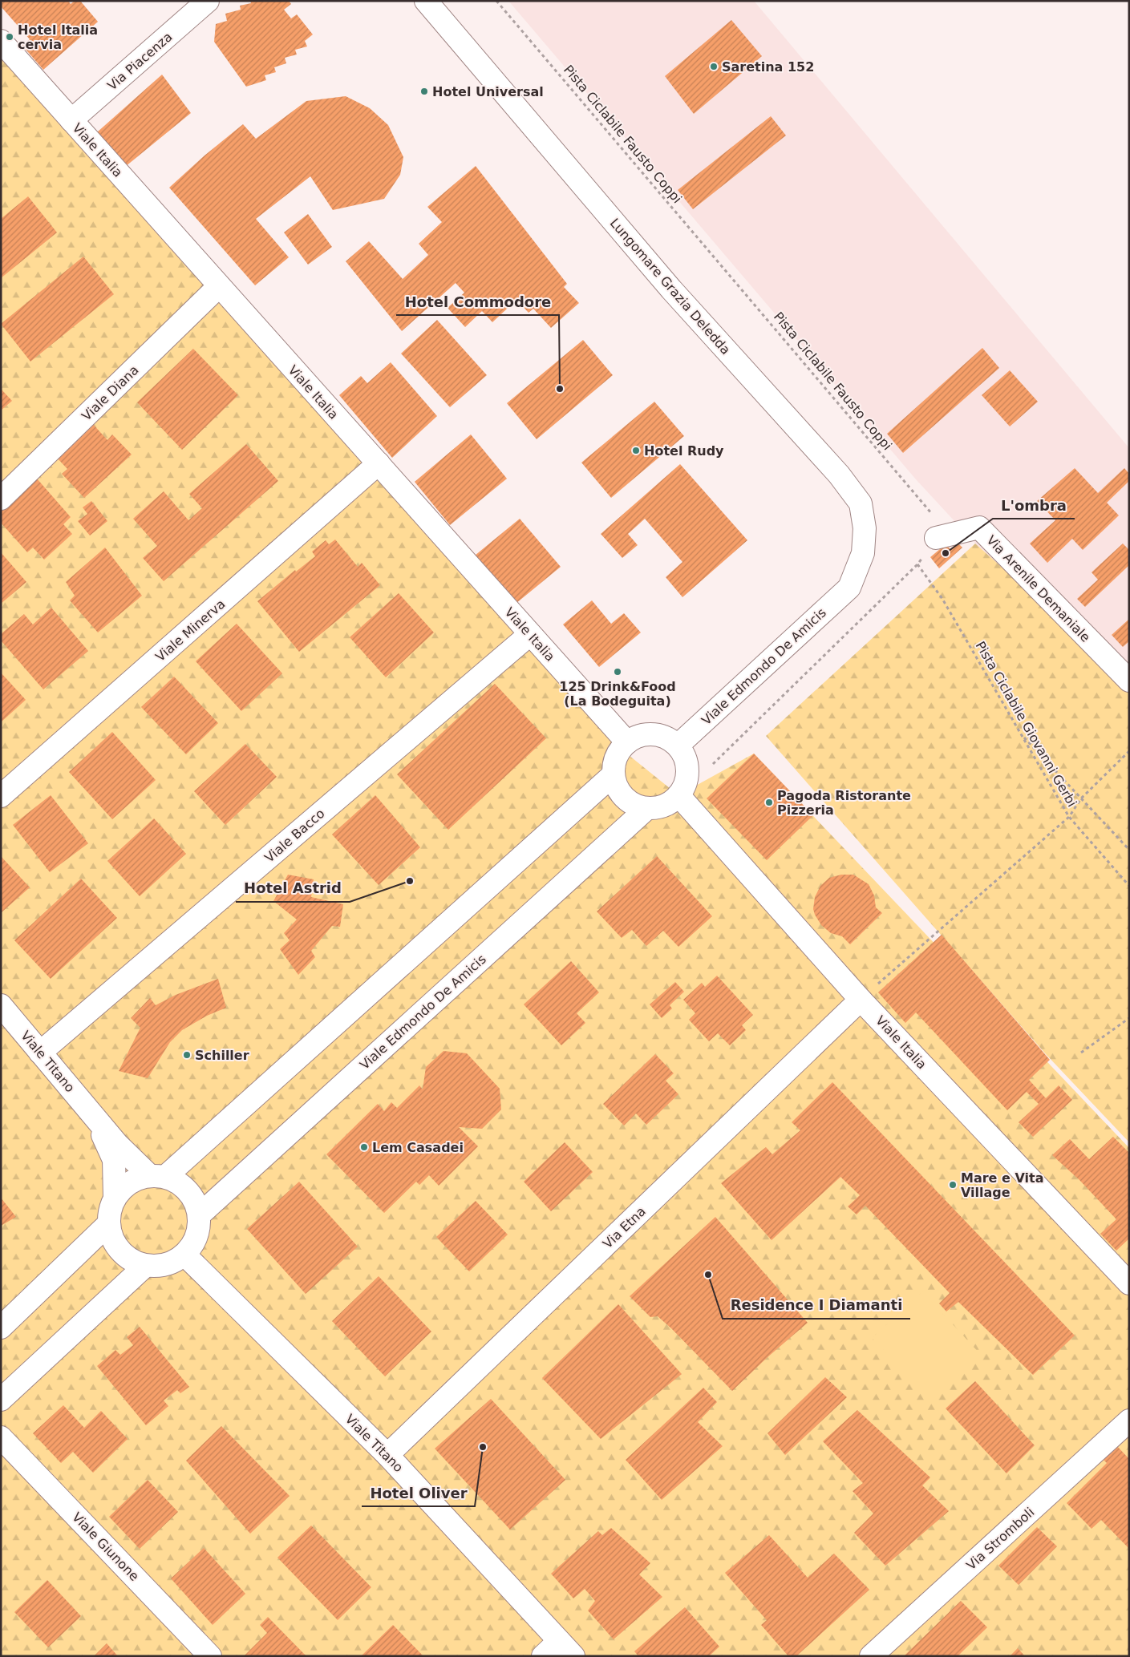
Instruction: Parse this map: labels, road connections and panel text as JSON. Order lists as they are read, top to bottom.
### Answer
{
  "streets": {
    "street": [
      "Via Piacenza",
      "Viale Italia",
      "Lungomare Grazia Deledda",
      "Viale Diana",
      "Via Arenile Demaniale",
      "Viale Minerva",
      "Viale Edmondo De Amicis",
      "Viale Bacco",
      "Viale Titano",
      "Via Etna",
      "Via Stromboli",
      "Viale Giunone"
    ],
    "path": ["Pista Ciclabile Fausto Coppi", "Pista Ciclabile Giovanni Gerbi"]
  },
  "crossings": [
    ["Via Piacenza", "Viale Italia"],
    ["Pista Ciclabile Fausto Coppi", "Via Arenile Demaniale"],
    ["Viale Italia", "Viale Diana"],
    ["Viale Italia", "Viale Minerva"],
    ["Viale Italia", "Viale Edmondo De Amicis"],
    ["Viale Italia", "Viale Bacco"],
    ["Viale Italia", "Via Etna"],
    ["Lungomare Grazia Deledda", "Viale Edmondo De Amicis"],
    ["Viale Edmondo De Amicis", "Viale Titano"],
    ["Viale Bacco", "Viale Titano"],
    ["Viale Titano", "Via Etna"]
  ],
  "places": [
    "Hotel Italia cervia",
    "Saretina 152",
    "Hotel Universal",
    "Hotel Commodore",
    "Hotel Rudy",
    "L'ombra",
    "125 Drink&Food (La Bodeguita)",
    "Pagoda Ristorante Pizzeria",
    "Hotel Astrid",
    "Schiller",
    "Lem Casadei",
    "Mare e Vita Village",
    "Residence I Diamanti",
    "Hotel Oliver"
  ]
}
